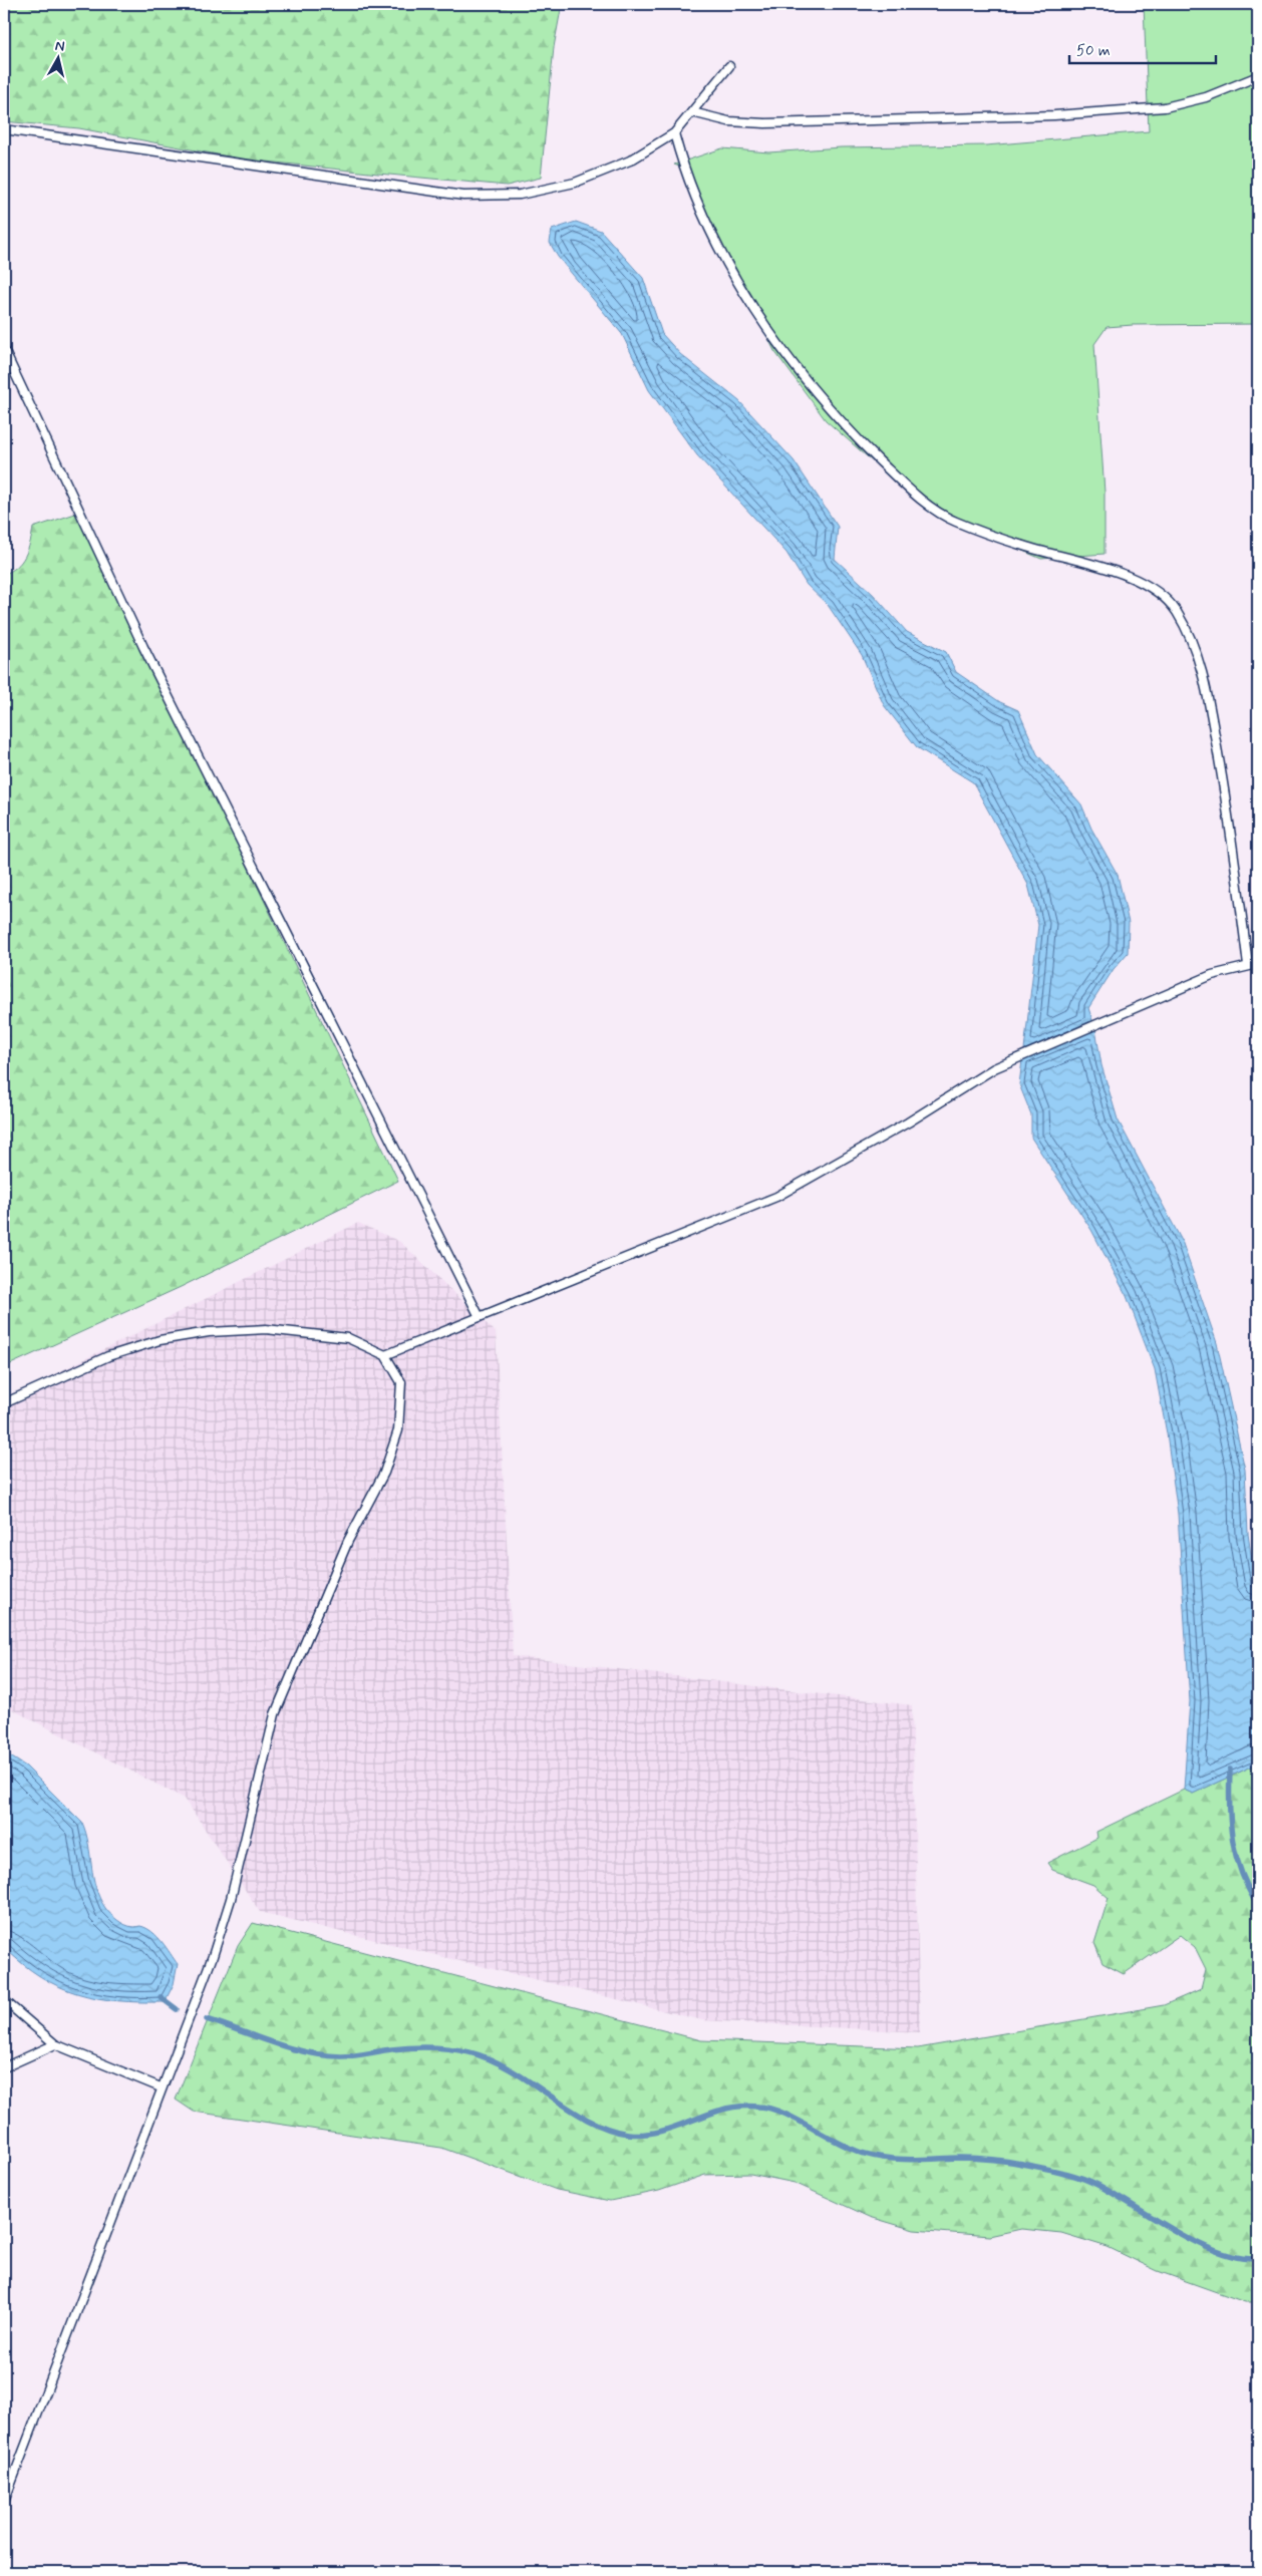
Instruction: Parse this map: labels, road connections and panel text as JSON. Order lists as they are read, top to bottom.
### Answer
{
  "scale_bar": "50 m",
  "north": "top"
}
